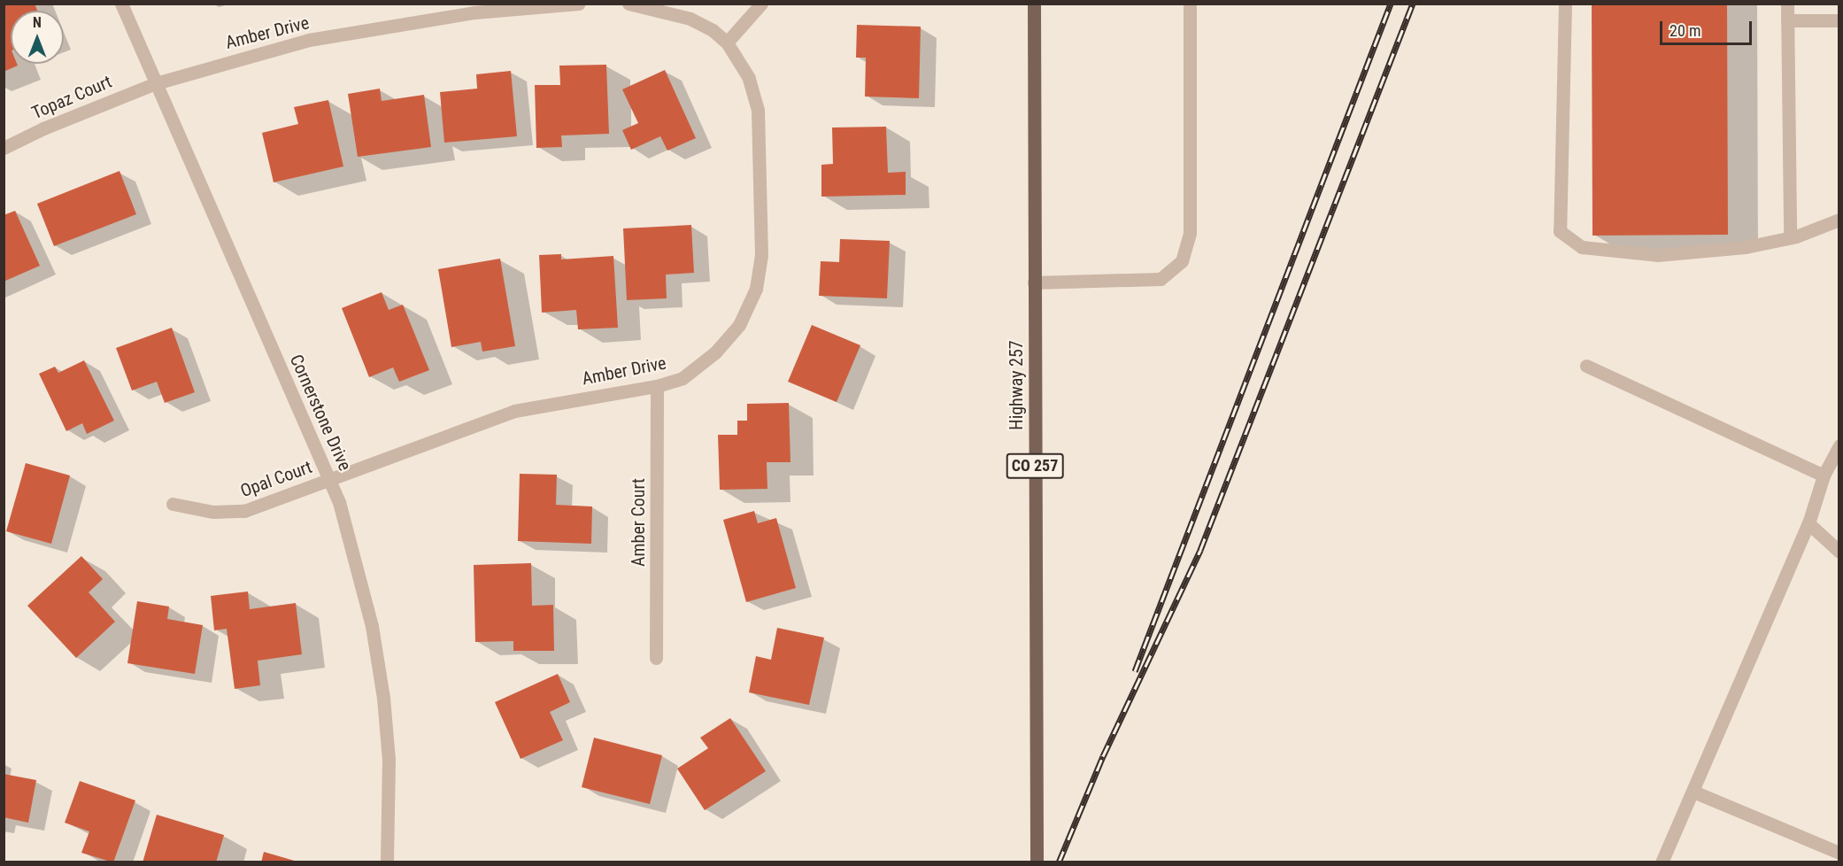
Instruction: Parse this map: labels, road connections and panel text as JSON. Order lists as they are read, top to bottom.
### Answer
{
  "streets": {
    "main road": ["Highway 257", "CO 257"],
    "street": [
      "Amber Drive",
      "Topaz Court",
      "Cornerstone Drive",
      "Opal Court",
      "Amber Court"
    ]
  },
  "crossings": [
    ["Amber Drive", "Topaz Court"],
    ["Amber Drive", "Cornerstone Drive"],
    ["Amber Drive", "Opal Court"],
    ["Amber Drive", "Amber Court"],
    ["Topaz Court", "Cornerstone Drive"],
    ["Cornerstone Drive", "Opal Court"]
  ],
  "scale_bar": "20 m",
  "north": "top"
}
